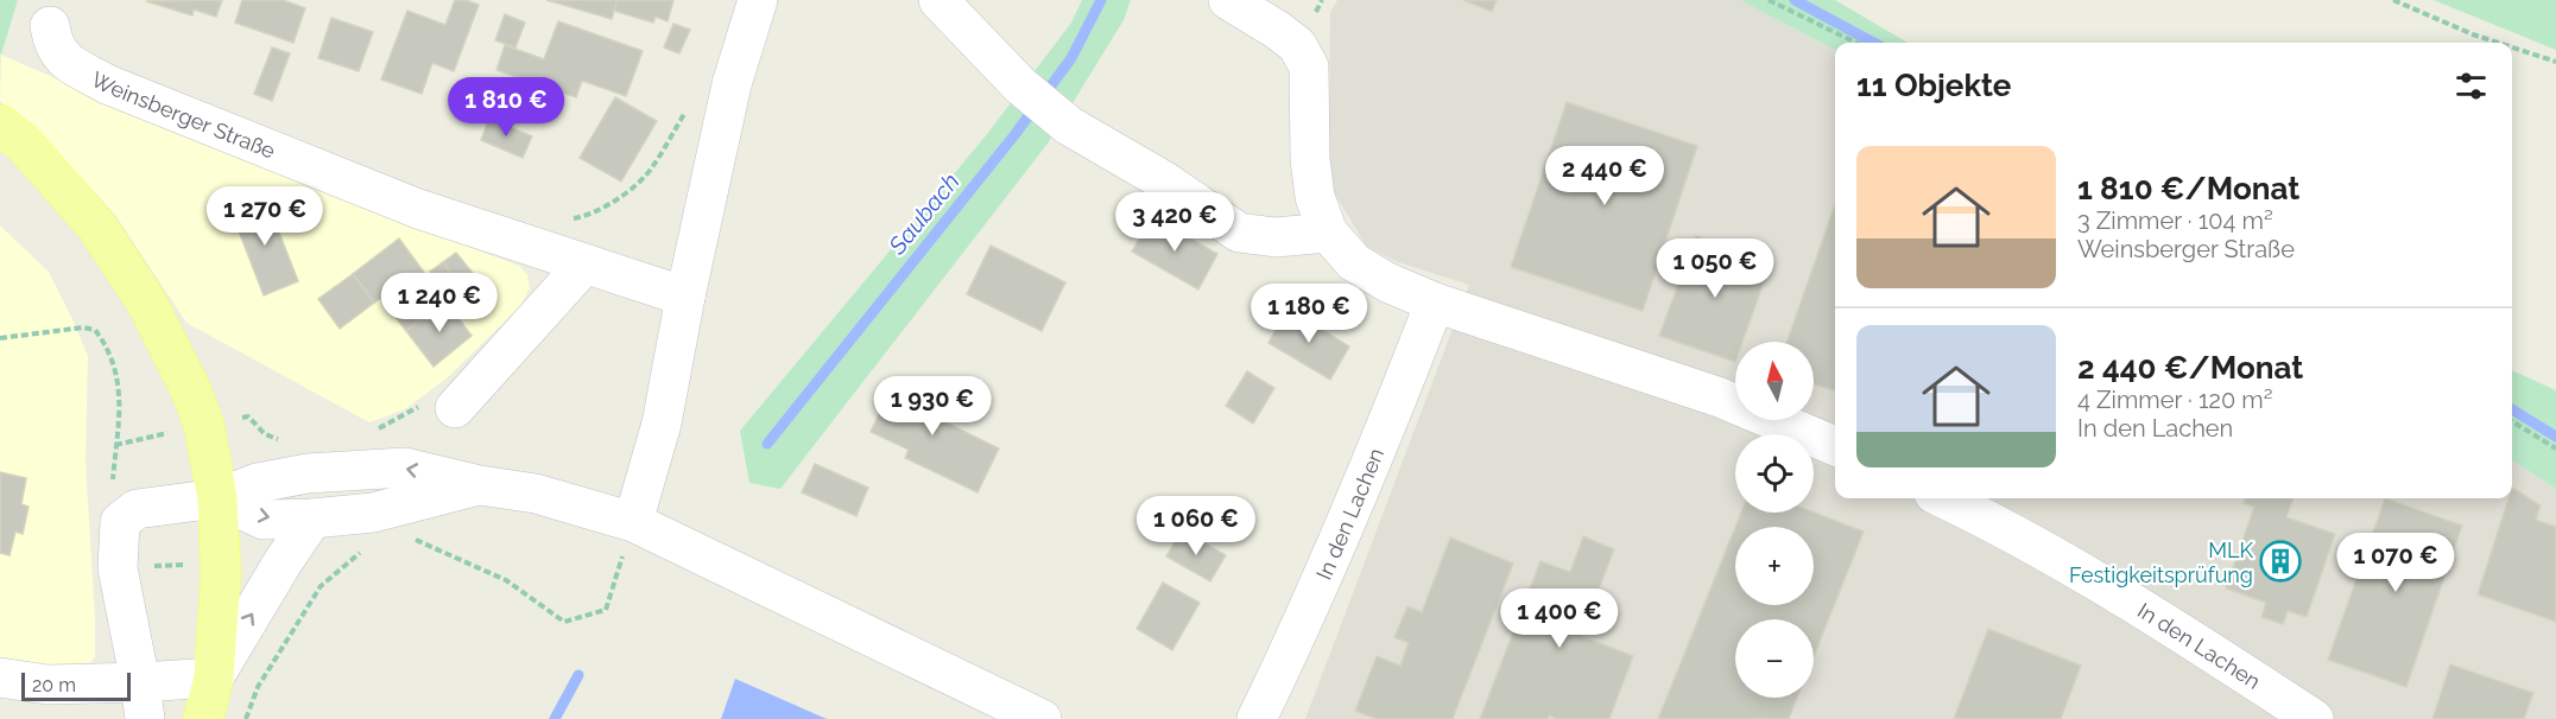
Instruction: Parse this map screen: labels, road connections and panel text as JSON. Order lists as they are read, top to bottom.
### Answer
{
  "streets": {
    "street": ["Weinsberger Straße", "In den Lachen"]
  },
  "water": ["Saubach"],
  "places": {
    "building": ["MLK Festigkeitsprüfung"]
  },
  "scale_bar": "20 m",
  "north": "top",
  "page": {
    "heading": "11 Objekte",
    "price": [
      "1 810 €",
      "2 440 €",
      "1 270 €",
      "3 420 €",
      "1 050 €",
      "1 240 €",
      "1 180 €",
      "1 930 €",
      "1 060 €",
      "1 070 €",
      "1 400 €"
    ],
    "list": [
      {
        "name": "1 810 €/Monat",
        "note": "3 Zimmer · 104 m² · Weinsberger Straße"
      },
      {
        "name": "2 440 €/Monat",
        "note": "4 Zimmer · 120 m² · In den Lachen"
      }
    ],
    "map_buttons": ["+", "−"],
    "scale": "20 m"
  }
}
